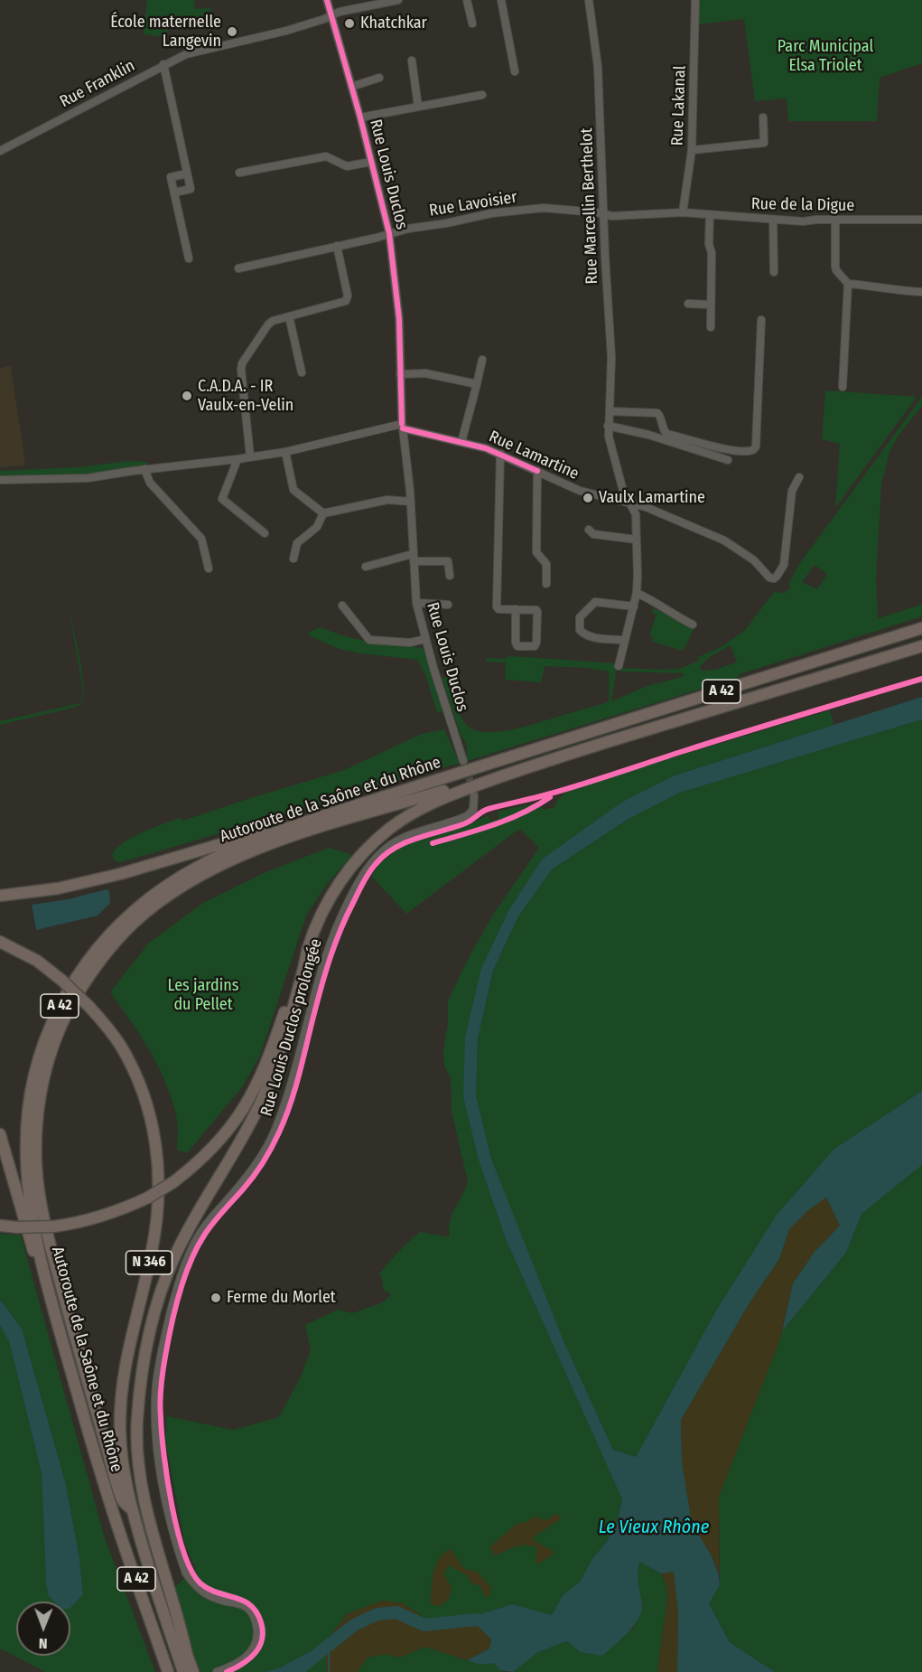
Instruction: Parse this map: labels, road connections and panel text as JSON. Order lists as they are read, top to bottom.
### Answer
{
  "streets": {
    "highway": ["A 42", "Autoroute de la Saône et du Rhône", "N 346"],
    "street": [
      "Rue Franklin",
      "Rue Lakanal",
      "Rue Louis Duclos",
      "Rue Lavoisier",
      "Rue de la Digue",
      "Rue Marcellin Berthelot",
      "Rue Lamartine",
      "Rue Louis Duclos prolongée"
    ]
  },
  "crossings": [
    ["Rue Franklin", "Rue Louis Duclos"],
    ["Rue Lakanal", "Rue Lavoisier"],
    ["Rue Lakanal", "Rue de la Digue"],
    ["Rue Louis Duclos", "Rue Lavoisier"],
    ["Rue Louis Duclos", "Rue Lamartine"],
    ["Rue Lavoisier", "Rue de la Digue"],
    ["Rue Lavoisier", "Rue Marcellin Berthelot"],
    ["Rue Marcellin Berthelot", "Rue Lamartine"],
    ["Autoroute de la Saône et du Rhône", "N 346"]
  ],
  "water": ["Le Vieux Rhône"],
  "parks": ["Parc Municipal Elsa Triolet", "Les jardins du Pellet"],
  "places": [
    "Khatchkar",
    "École maternelle Langevin",
    "C.A.D.A. - IR Vaulx-en-Velin",
    "Vaulx Lamartine",
    "Ferme du Morlet"
  ],
  "north": "bottom"
}
